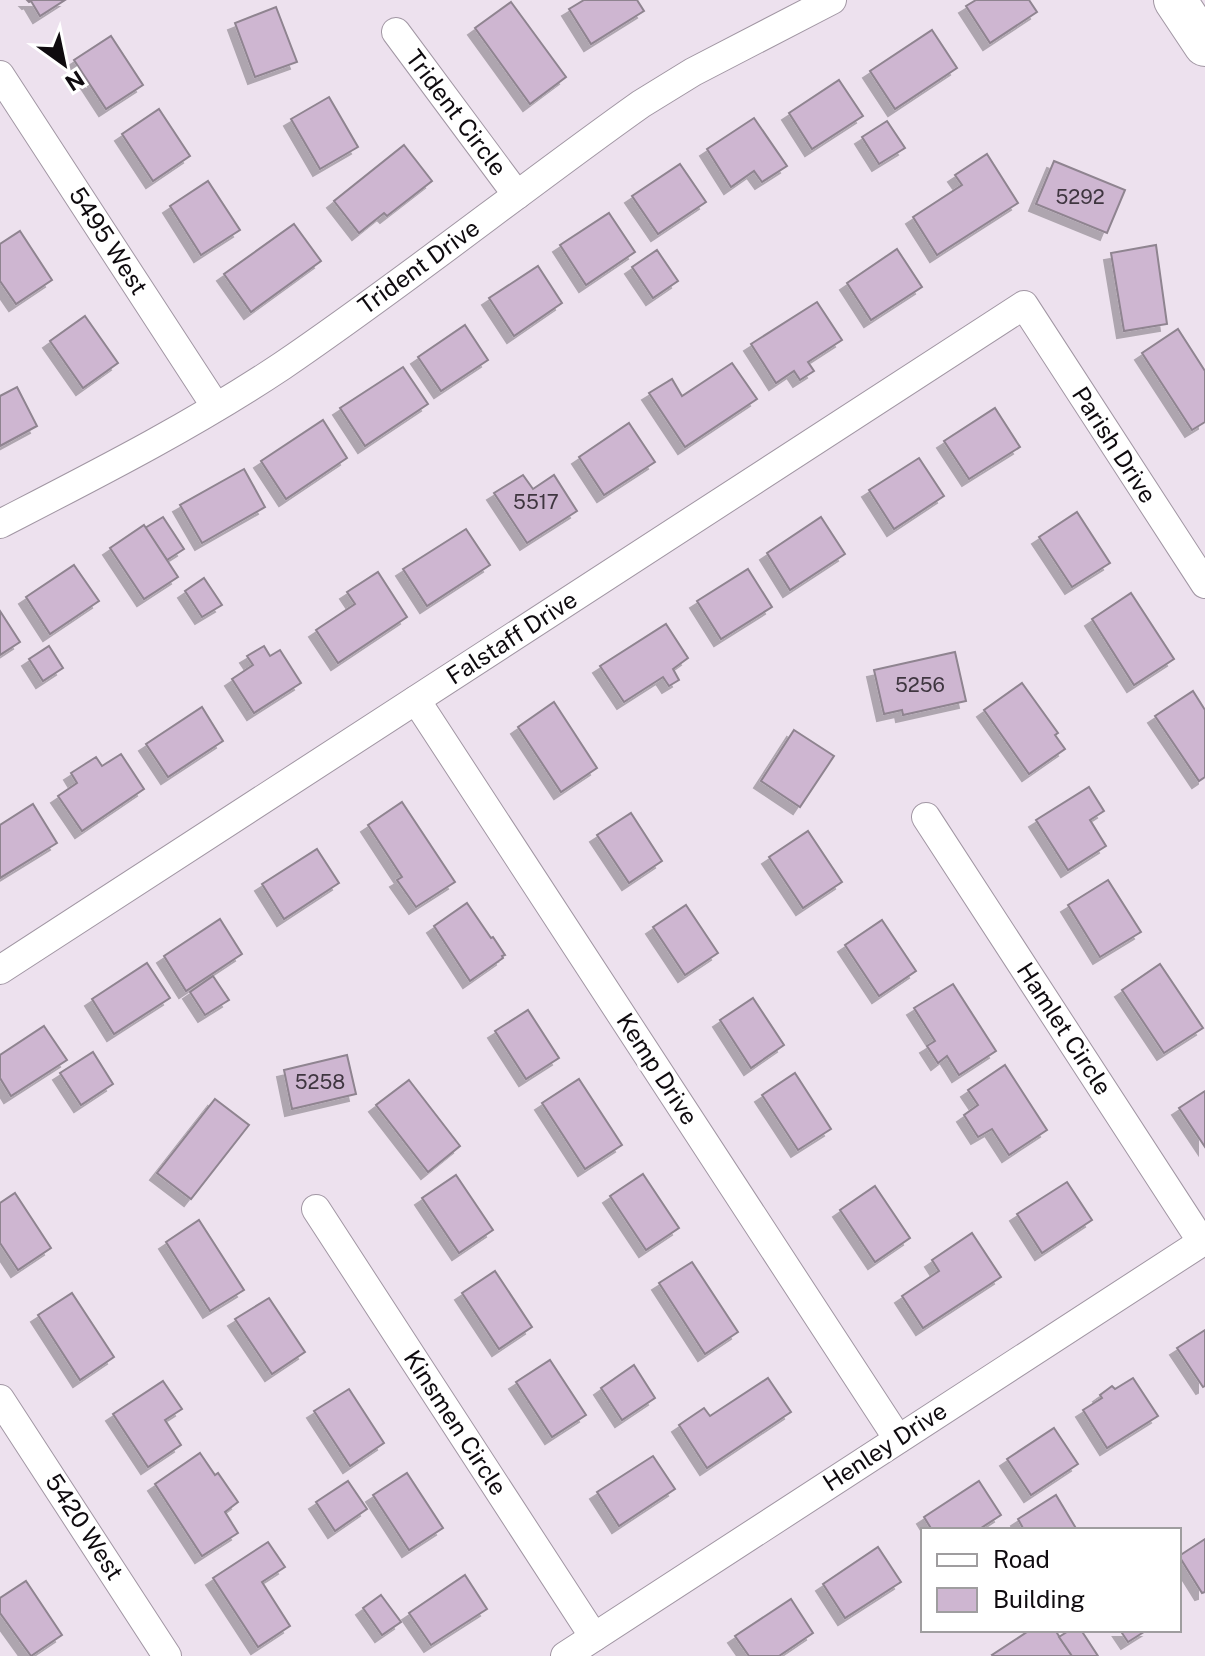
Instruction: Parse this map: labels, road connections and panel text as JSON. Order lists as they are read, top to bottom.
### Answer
{
  "streets": {
    "street": [
      "Trident Circle",
      "5495 West",
      "Trident Drive",
      "Parish Drive",
      "Falstaff Drive",
      "Hamlet Circle",
      "Kemp Drive",
      "Kinsmen Circle",
      "Henley Drive",
      "5420 West"
    ]
  },
  "crossings": [
    ["Trident Circle", "Trident Drive"],
    ["5495 West", "Trident Drive"],
    ["Parish Drive", "Falstaff Drive"],
    ["Falstaff Drive", "Kemp Drive"],
    ["Hamlet Circle", "Henley Drive"],
    ["Kemp Drive", "Henley Drive"],
    ["Kinsmen Circle", "Henley Drive"]
  ],
  "house_numbers": [
    "5292",
    "5517",
    "5256",
    "5258"
  ],
  "legend": ["Road", "Building"],
  "north": "bottom right"
}
